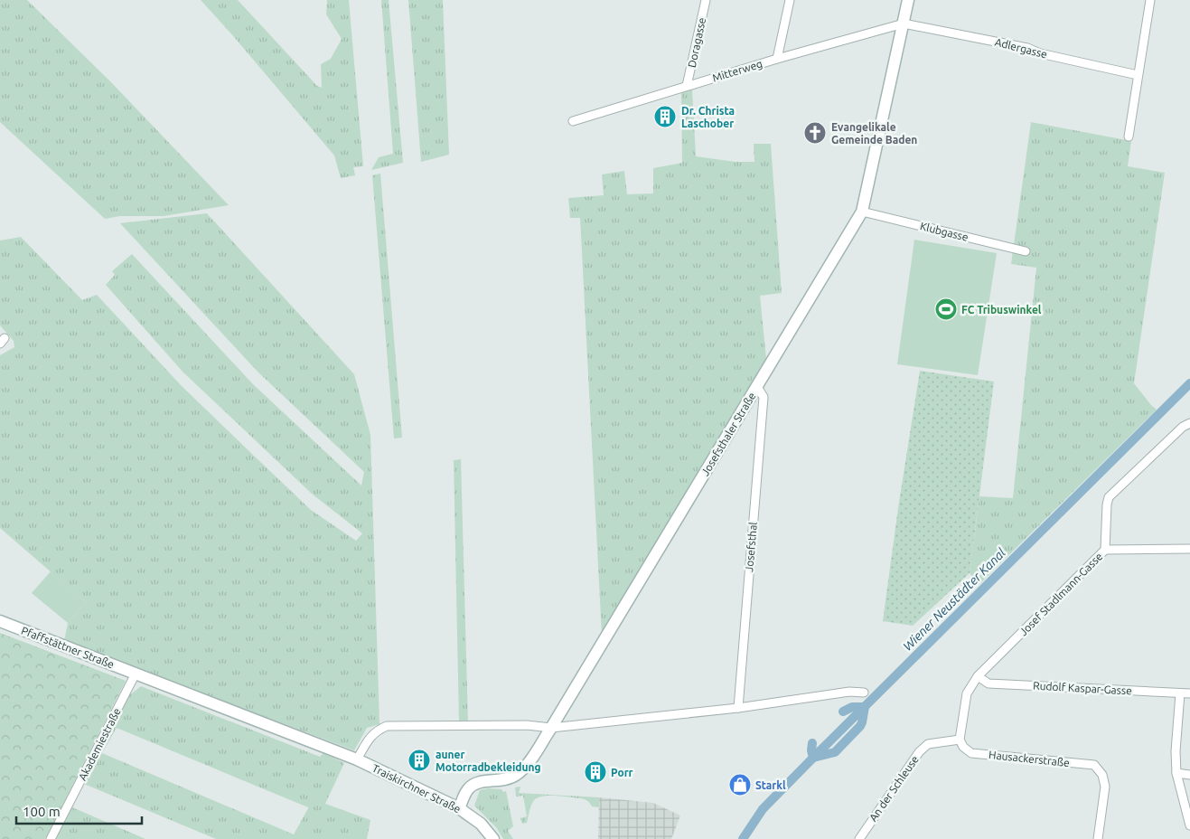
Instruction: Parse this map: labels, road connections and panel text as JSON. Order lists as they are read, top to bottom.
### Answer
{
  "streets": {
    "street": [
      "Doragasse",
      "Adlergasse",
      "Mitterweg",
      "Klubgasse",
      "Josefsthaler Straße",
      "Josefsthal",
      "Josef Stadlmann-Gasse",
      "Pfaffstättner Straße",
      "Rudolf Kaspar-Gasse",
      "Akademiestraße",
      "Hausackerstraße",
      "Traiskirchner Straße",
      "An der Schleuse"
    ]
  },
  "crossings": [
    ["Doragasse", "Mitterweg"],
    ["Adlergasse", "Mitterweg"],
    ["Adlergasse", "Josefsthaler Straße"],
    ["Mitterweg", "Josefsthaler Straße"],
    ["Klubgasse", "Josefsthaler Straße"],
    ["Josefsthaler Straße", "Josefsthal"],
    ["Josefsthaler Straße", "Traiskirchner Straße"],
    ["Josef Stadlmann-Gasse", "Rudolf Kaspar-Gasse"],
    ["Pfaffstättner Straße", "Akademiestraße"],
    ["Pfaffstättner Straße", "Traiskirchner Straße"],
    ["Hausackerstraße", "An der Schleuse"]
  ],
  "water": ["Wiener Neustädter Kanal"],
  "places": {
    "building": ["Dr. Christa Laschober", "auner Motorradbekleidung", "Porr"],
    "church": ["Evangelikale Gemeinde Baden"],
    "sports": ["FC Tribuswinkel"],
    "shop": ["Starkl"]
  },
  "scale_bar": "100 m"
}
